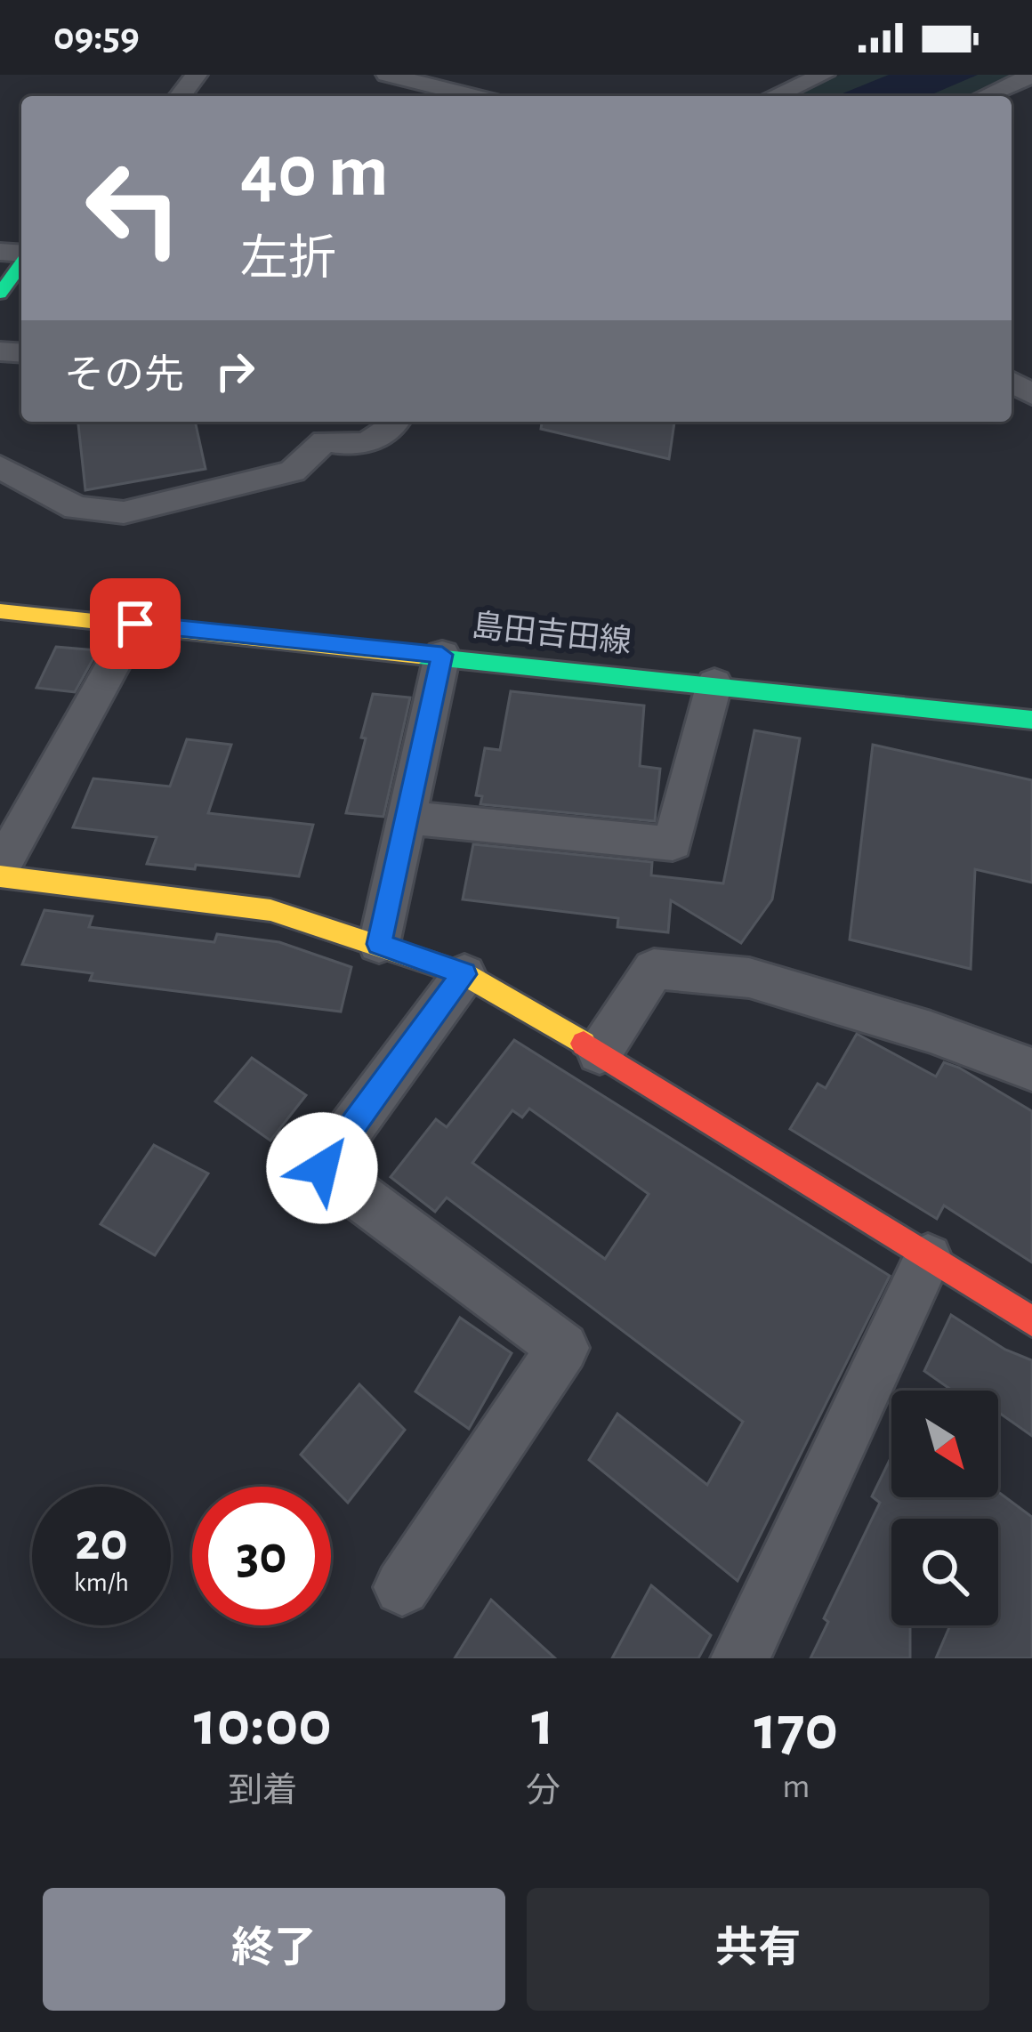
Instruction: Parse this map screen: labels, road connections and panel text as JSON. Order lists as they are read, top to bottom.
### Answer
{
  "streets": {
    "main road": ["島田吉田線"]
  },
  "north": "bottom right",
  "page": {
    "status": "09:59",
    "turn": ["40 m", "左折"],
    "then": "その先",
    "speed": "20 km/h",
    "limit": "30",
    "eta": [
      "10:00",
      "到着",
      "1",
      "分",
      "170",
      "m"
    ],
    "buttons": ["終了", "共有"]
  }
}
